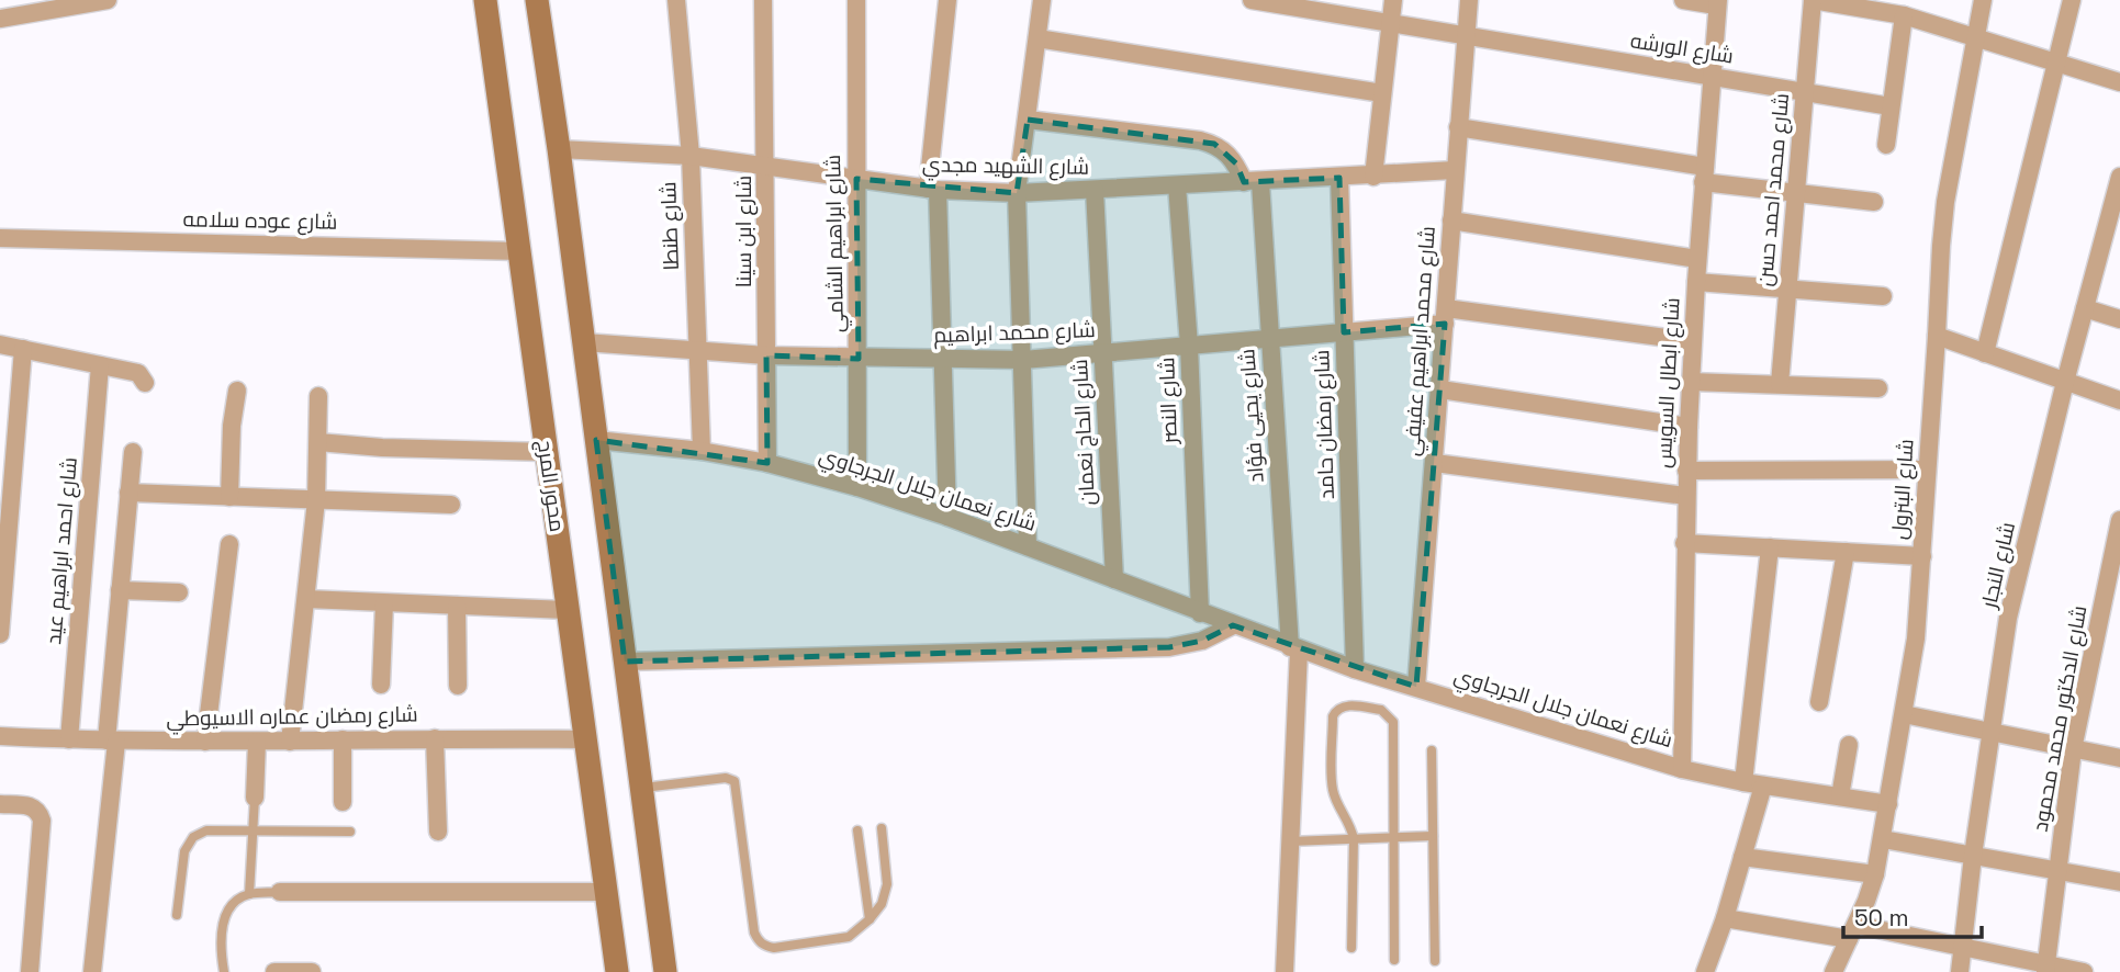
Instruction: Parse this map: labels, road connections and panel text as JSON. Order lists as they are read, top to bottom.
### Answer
{
  "streets": {
    "main road": ["محور المرج"],
    "street": [
      "شارع الورشه",
      "شارع الشهيد مجدي",
      "شارع محمد احمد حسن",
      "شارع عوده سلامه",
      "شارع طنطا",
      "شارع ابن سينا",
      "شارع ابراهيم الشامي",
      "شارع محمد ابراهيم",
      "شارع محمد ابراهيم عفيفي",
      "شارع ابطال السويس",
      "شارع النصر",
      "شارع يحيى فؤاد",
      "شارع رمضان حامد",
      "شارع الحاج نعمان",
      "شارع نعمان جلال الجرجاوي",
      "شارع البترول",
      "شارع احمد ابراهيم عيد",
      "شارع النجار",
      "شارع رمضان عماره الاسيوطي",
      "شارع الدكتور محمد محمود"
    ]
  },
  "crossings": [
    ["شارع الورشه", "شارع محمد احمد حسن"],
    ["شارع الورشه", "شارع محمد ابراهيم عفيفي"],
    ["شارع الورشه", "شارع ابطال السويس"],
    ["شارع الشهيد مجدي", "شارع طنطا"],
    ["شارع الشهيد مجدي", "شارع ابن سينا"],
    ["شارع الشهيد مجدي", "شارع ابراهيم الشامي"],
    ["شارع الشهيد مجدي", "شارع محمد ابراهيم عفيفي"],
    ["شارع الشهيد مجدي", "شارع النصر"],
    ["شارع الشهيد مجدي", "شارع يحيى فؤاد"],
    ["شارع الشهيد مجدي", "شارع رمضان حامد"],
    ["شارع الشهيد مجدي", "شارع الحاج نعمان"],
    ["شارع عوده سلامه", "محور المرج"],
    ["شارع طنطا", "شارع محمد ابراهيم"],
    ["شارع طنطا", "شارع نعمان جلال الجرجاوي"],
    ["شارع ابن سينا", "شارع محمد ابراهيم"],
    ["شارع ابن سينا", "شارع نعمان جلال الجرجاوي"],
    ["شارع ابراهيم الشامي", "شارع محمد ابراهيم"],
    ["شارع ابراهيم الشامي", "شارع نعمان جلال الجرجاوي"],
    ["شارع محمد ابراهيم", "شارع محمد ابراهيم عفيفي"],
    ["شارع محمد ابراهيم", "شارع ابطال السويس"],
    ["شارع محمد ابراهيم", "شارع النصر"],
    ["شارع محمد ابراهيم", "شارع يحيى فؤاد"],
    ["شارع محمد ابراهيم", "شارع رمضان حامد"],
    ["شارع محمد ابراهيم", "شارع الحاج نعمان"],
    ["شارع محمد ابراهيم عفيفي", "شارع نعمان جلال الجرجاوي"],
    ["شارع ابطال السويس", "شارع نعمان جلال الجرجاوي"],
    ["شارع النصر", "شارع نعمان جلال الجرجاوي"],
    ["شارع يحيى فؤاد", "شارع نعمان جلال الجرجاوي"],
    ["شارع رمضان حامد", "شارع نعمان جلال الجرجاوي"],
    ["شارع الحاج نعمان", "شارع نعمان جلال الجرجاوي"],
    ["محور المرج", "شارع رمضان عماره الاسيوطي"],
    ["شارع نعمان جلال الجرجاوي", "شارع البترول"],
    ["شارع احمد ابراهيم عيد", "شارع رمضان عماره الاسيوطي"]
  ],
  "scale_bar": "50 m"
}
